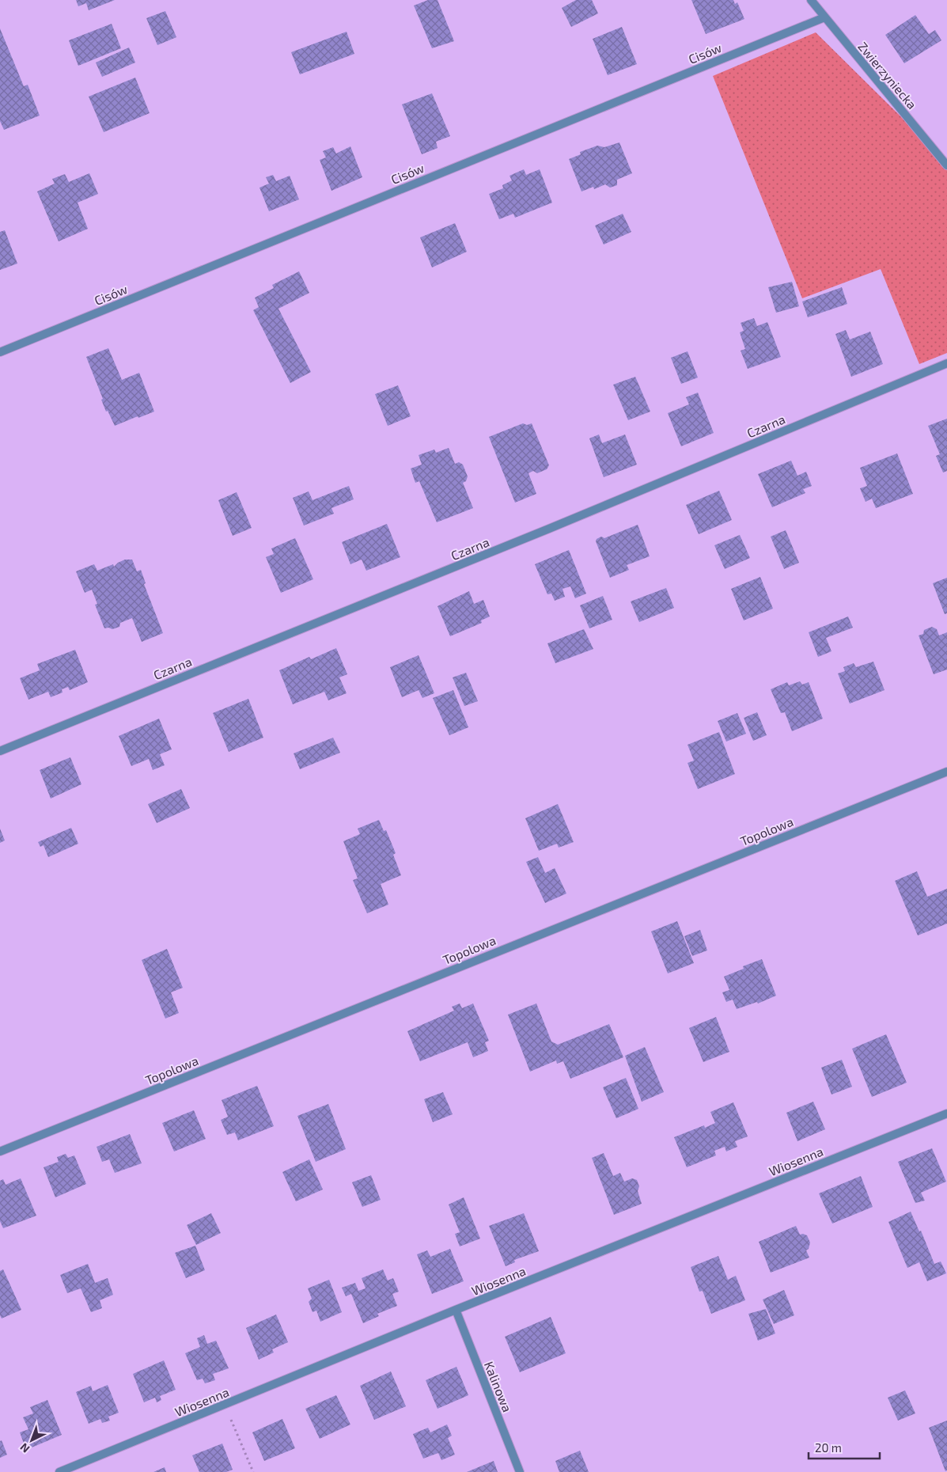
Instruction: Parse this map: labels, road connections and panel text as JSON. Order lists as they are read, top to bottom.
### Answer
{
  "streets": {
    "street": [
      "Cisów",
      "Zwierzyniecka",
      "Czarna",
      "Topolowa",
      "Wiosenna",
      "Kalinowa"
    ]
  },
  "crossings": [
    ["Cisów", "Zwierzyniecka"],
    ["Wiosenna", "Kalinowa"]
  ],
  "scale_bar": "20 m",
  "north": "bottom left"
}
